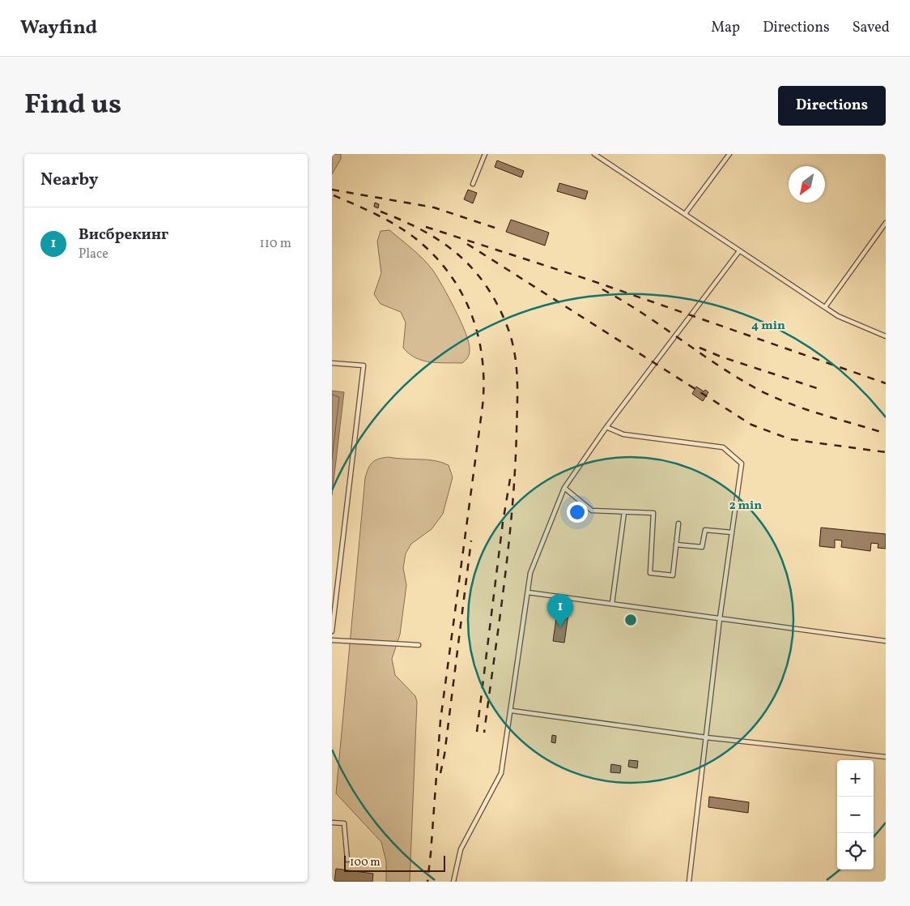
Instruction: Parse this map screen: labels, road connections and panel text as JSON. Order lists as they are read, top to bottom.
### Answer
{
  "scale_bar": "100 m",
  "north": "bottom left",
  "page": {
    "header": "Wayfind",
    "nav": ["Map", "Directions", "Saved"],
    "title": "Find us",
    "buttons": "Directions",
    "heading": "Nearby",
    "list": [
      {
        "mark": "1",
        "name": "Висбрекинг",
        "note": "Place",
        "value": "110 m"
      }
    ],
    "pins": "1",
    "map_buttons": ["+", "−"],
    "scale": "100 m"
  },
  "rings": ["4 min", "2 min"]
}
